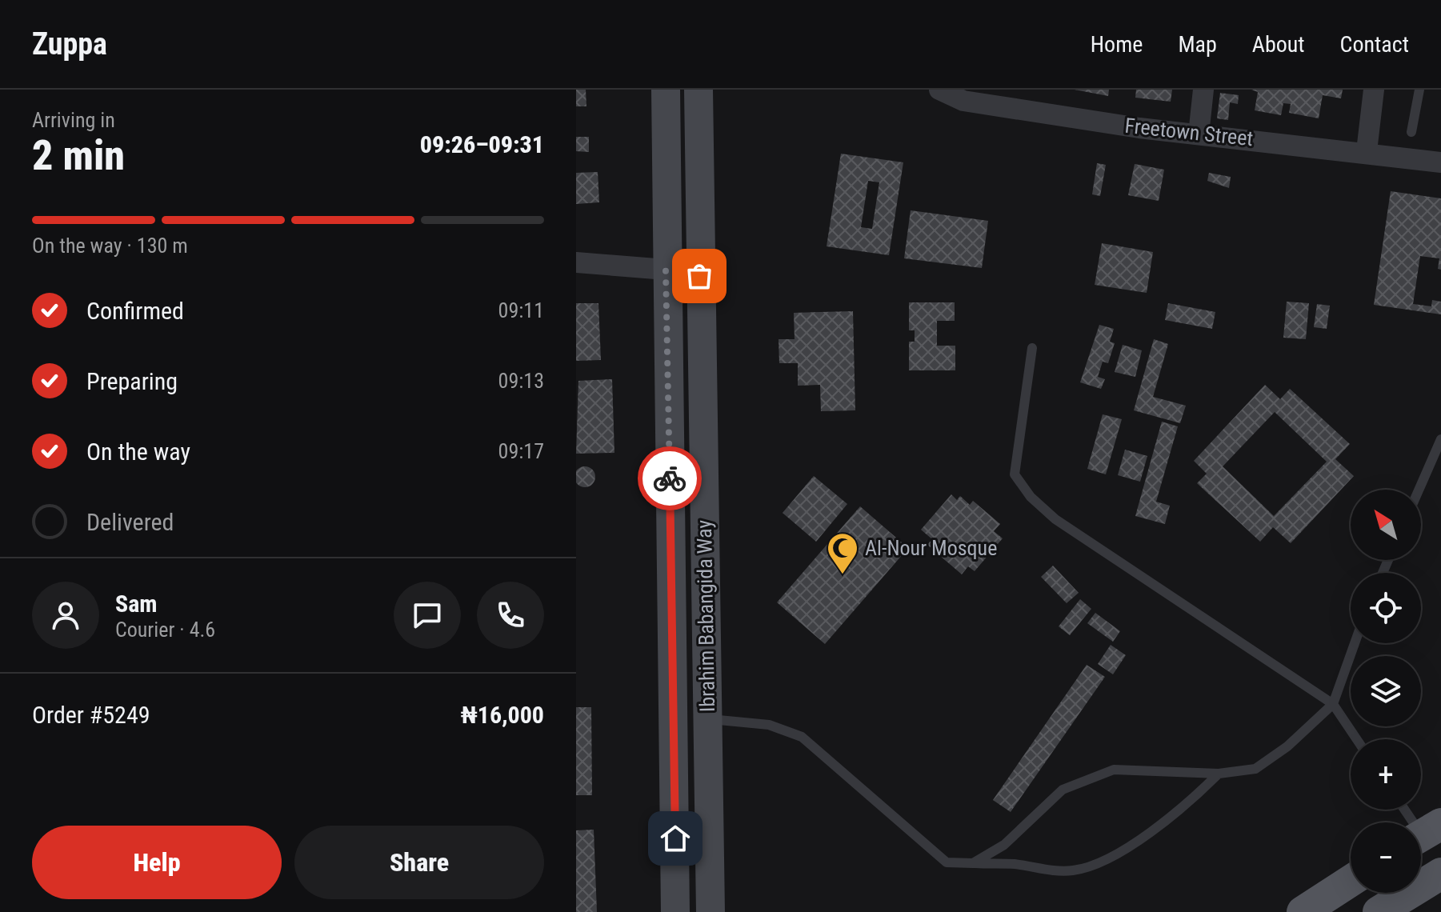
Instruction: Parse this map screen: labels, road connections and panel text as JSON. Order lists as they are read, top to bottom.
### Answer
{
  "streets": {
    "main road": ["Ibrahim Babangida Way"],
    "street": ["Freetown Street"]
  },
  "places": {
    "mosque": ["Al-Nour Mosque"]
  },
  "north": "top left",
  "page": {
    "header": "Zuppa",
    "nav": [
      "Home",
      "Map",
      "About",
      "Contact"
    ],
    "heading": ["2 min", "Arriving in", "09:26–09:31"],
    "panel": [
      "Sam",
      "Courier · 4.6",
      "Order #5249",
      "₦16,000"
    ],
    "bar": "On the way · 130 m",
    "list": [
      ["Confirmed", "09:11"],
      ["Preparing", "09:13"],
      ["On the way", "09:17"],
      "Delivered"
    ],
    "map_buttons": ["+", "−"],
    "buttons": ["Help", "Share"]
  }
}
